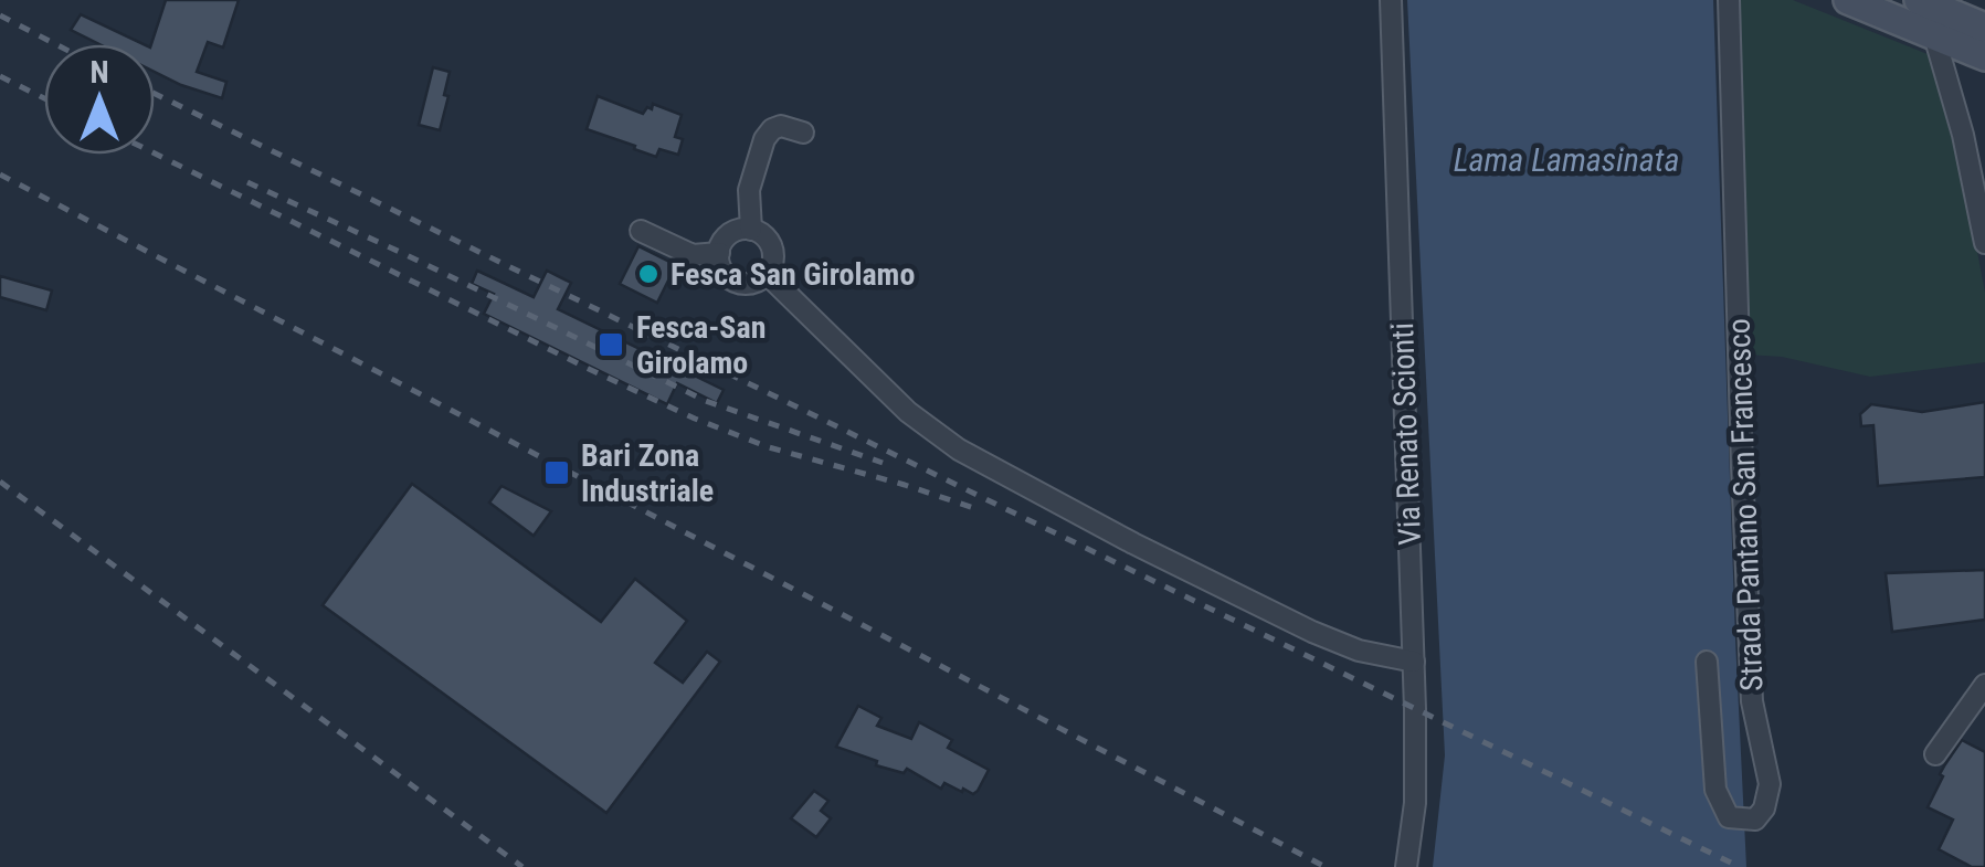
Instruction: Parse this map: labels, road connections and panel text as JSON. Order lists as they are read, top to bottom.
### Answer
{
  "streets": {
    "street": ["Via Renato Scionti", "Strada Pantano San Francesco"]
  },
  "water": ["Lama Lamasinata"],
  "places": {
    "other": ["Fesca San Girolamo"],
    "transit": ["Fesca-San Girolamo", "Bari Zona Industriale"]
  },
  "north": "top"
}
